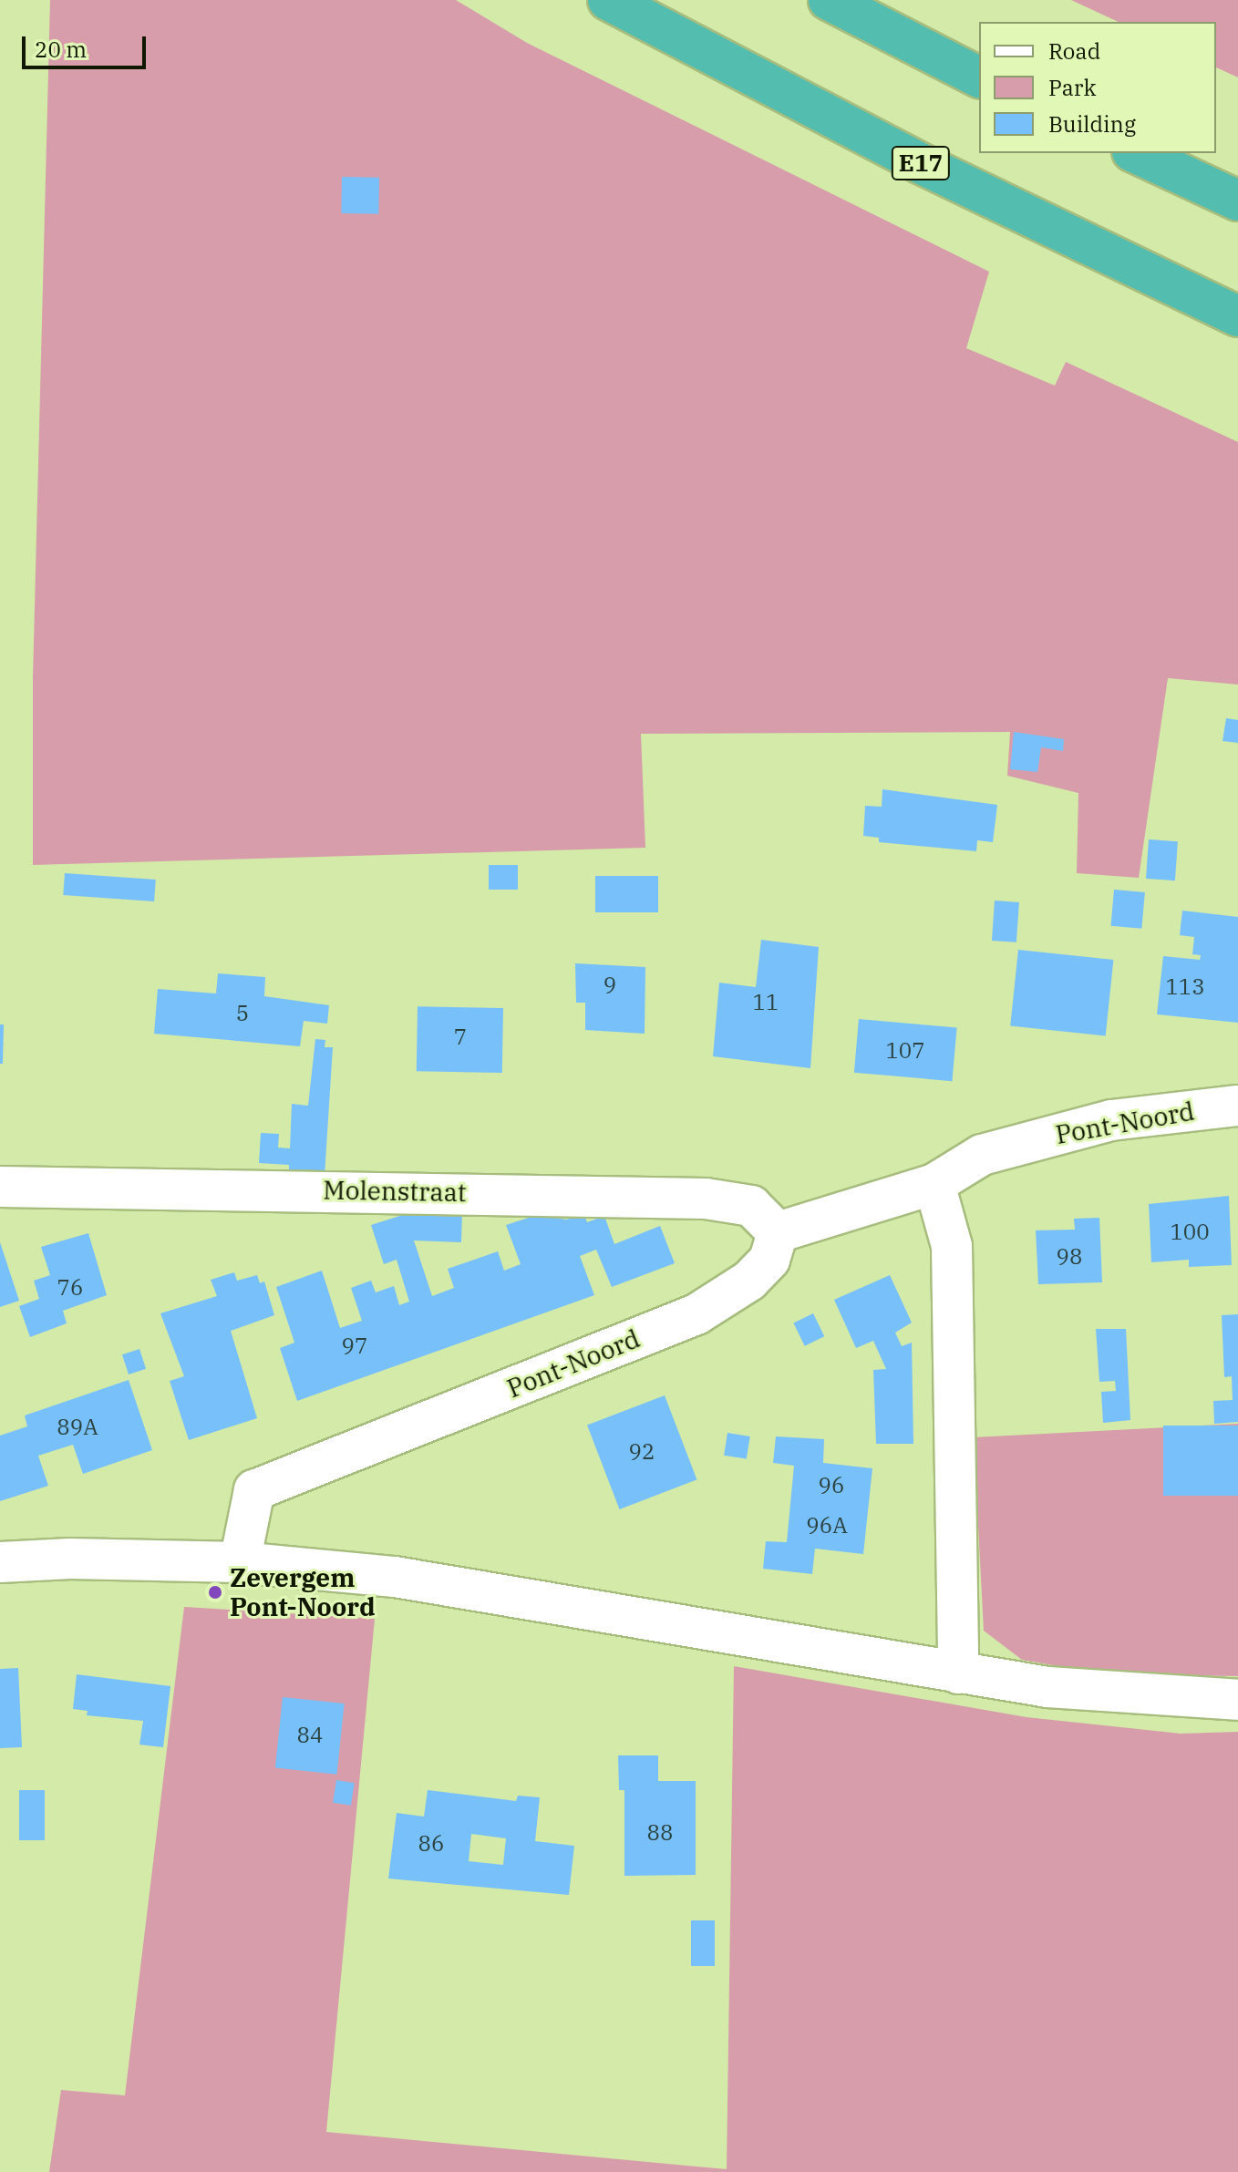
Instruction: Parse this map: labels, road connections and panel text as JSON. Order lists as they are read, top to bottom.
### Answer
{
  "streets": {
    "highway": ["E17"],
    "street": ["Pont-Noord", "Molenstraat"]
  },
  "crossings": [
    ["Pont-Noord", "Molenstraat"]
  ],
  "places": ["Zevergem Pont-Noord"],
  "house_numbers": [
    "9",
    "113",
    "11",
    "5",
    "7",
    "107",
    "100",
    "98",
    "76",
    "97",
    "89A",
    "92",
    "96",
    "96A",
    "84",
    "88",
    "86"
  ],
  "legend": ["Road", "Park", "Building"],
  "scale_bar": "20 m"
}
